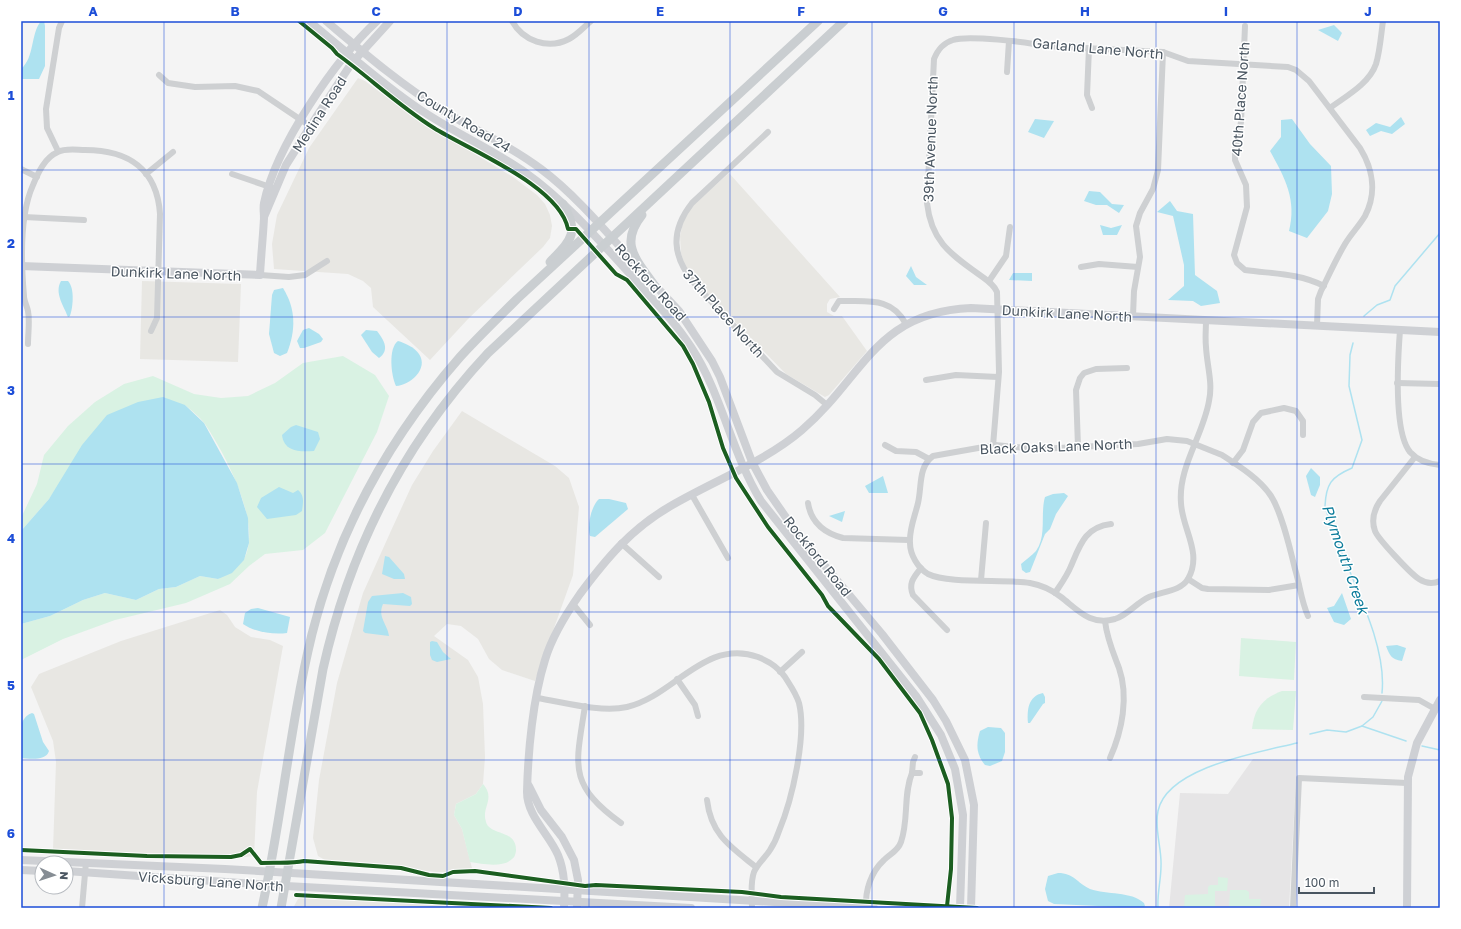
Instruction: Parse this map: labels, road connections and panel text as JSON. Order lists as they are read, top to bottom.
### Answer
{
  "streets": {
    "main road": [
      "Medina Road",
      "County Road 24",
      "Dunkirk Lane North",
      "Rockford Road",
      "Vicksburg Lane North"
    ],
    "street": [
      "Garland Lane North",
      "40th Place North",
      "39th Avenue North",
      "37th Place North",
      "Black Oaks Lane North"
    ]
  },
  "crossings": [
    ["Garland Lane North", "40th Place North"],
    ["Garland Lane North", "39th Avenue North"],
    ["Garland Lane North", "Dunkirk Lane North"],
    ["Medina Road", "County Road 24"],
    ["Medina Road", "Dunkirk Lane North"],
    ["County Road 24", "Rockford Road"],
    ["39th Avenue North", "Dunkirk Lane North"],
    ["39th Avenue North", "Black Oaks Lane North"],
    ["Dunkirk Lane North", "Rockford Road"],
    ["Dunkirk Lane North", "37th Place North"],
    ["Dunkirk Lane North", "Vicksburg Lane North"]
  ],
  "water": ["Plymouth Creek"],
  "scale_bar": "100 m",
  "north": "right",
  "grid": {
    "columns": [
      "A",
      "B",
      "C",
      "D",
      "E",
      "F",
      "G",
      "H",
      "I",
      "J"
    ],
    "rows": [
      "1",
      "2",
      "3",
      "4",
      "5",
      "6"
    ]
  }
}
